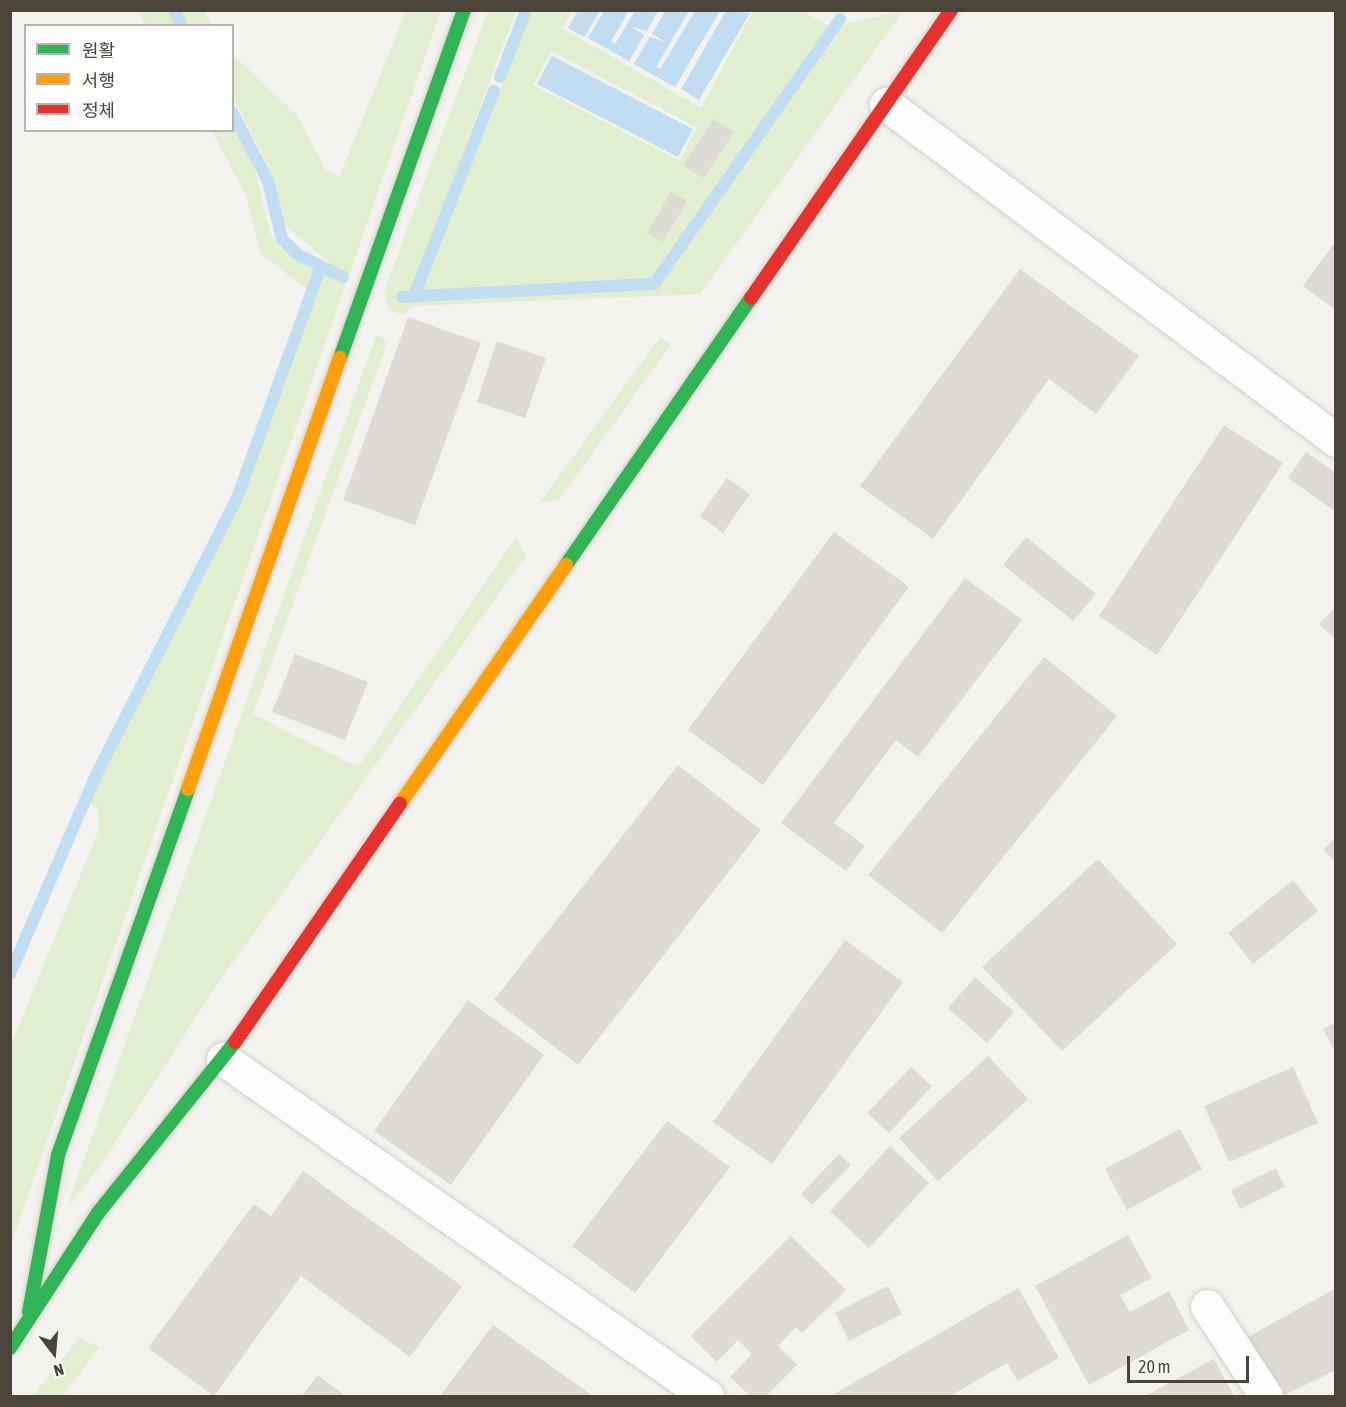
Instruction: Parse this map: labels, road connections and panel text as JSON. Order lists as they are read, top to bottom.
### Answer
{
  "legend": ["원활", "서행", "정체"],
  "scale_bar": "20 m",
  "north": "bottom"
}
